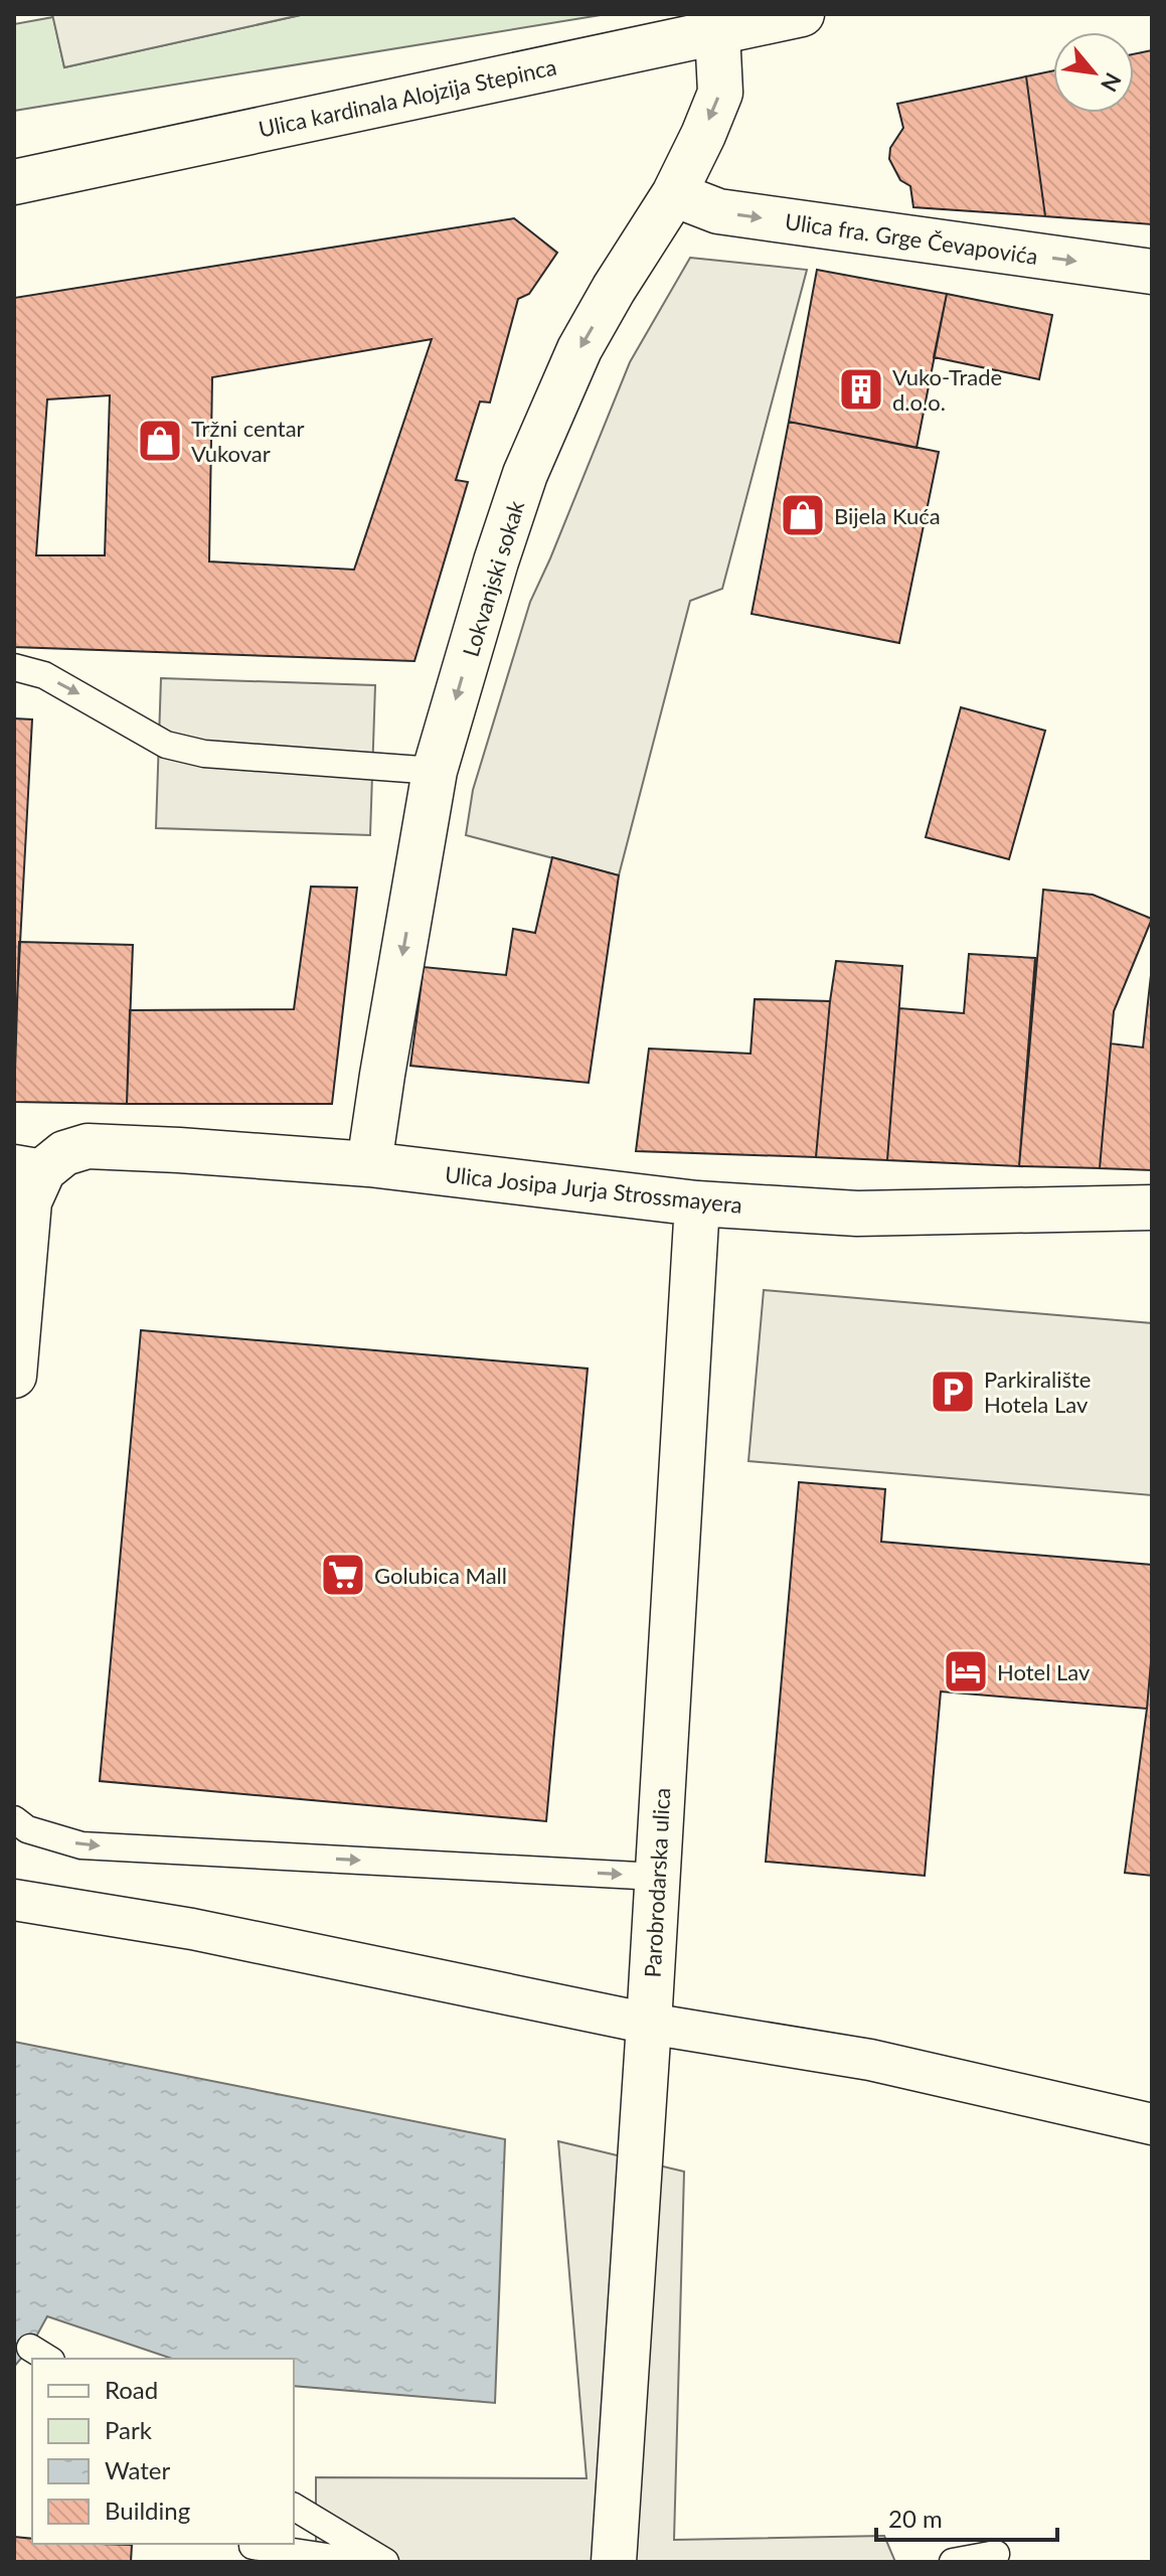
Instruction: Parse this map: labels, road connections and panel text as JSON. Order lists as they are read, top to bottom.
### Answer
{
  "streets": {
    "street": [
      "Ulica kardinala Alojzija Stepinca",
      "Ulica fra. Grge Čevapovića",
      "Lokvanjski sokak",
      "Ulica Josipa Jurja Strossmayera",
      "Parobrodarska ulica"
    ]
  },
  "crossings": [
    ["Ulica kardinala Alojzija Stepinca", "Lokvanjski sokak"],
    ["Ulica fra. Grge Čevapovića", "Lokvanjski sokak"],
    ["Lokvanjski sokak", "Ulica Josipa Jurja Strossmayera"],
    ["Ulica Josipa Jurja Strossmayera", "Parobrodarska ulica"]
  ],
  "one_way": ["Ulica fra. Grge Čevapovića", "Lokvanjski sokak"],
  "places": {
    "building": ["Vuko-Trade d.o.o."],
    "shop": ["Tržni centar Vukovar", "Bijela Kuća"],
    "parking": ["Parkiralište Hotela Lav"],
    "supermarket": ["Golubica Mall"],
    "hotel": ["Hotel Lav"]
  },
  "legend": [
    "Road",
    "Park",
    "Water",
    "Building"
  ],
  "scale_bar": "20 m",
  "north": "bottom right"
}
